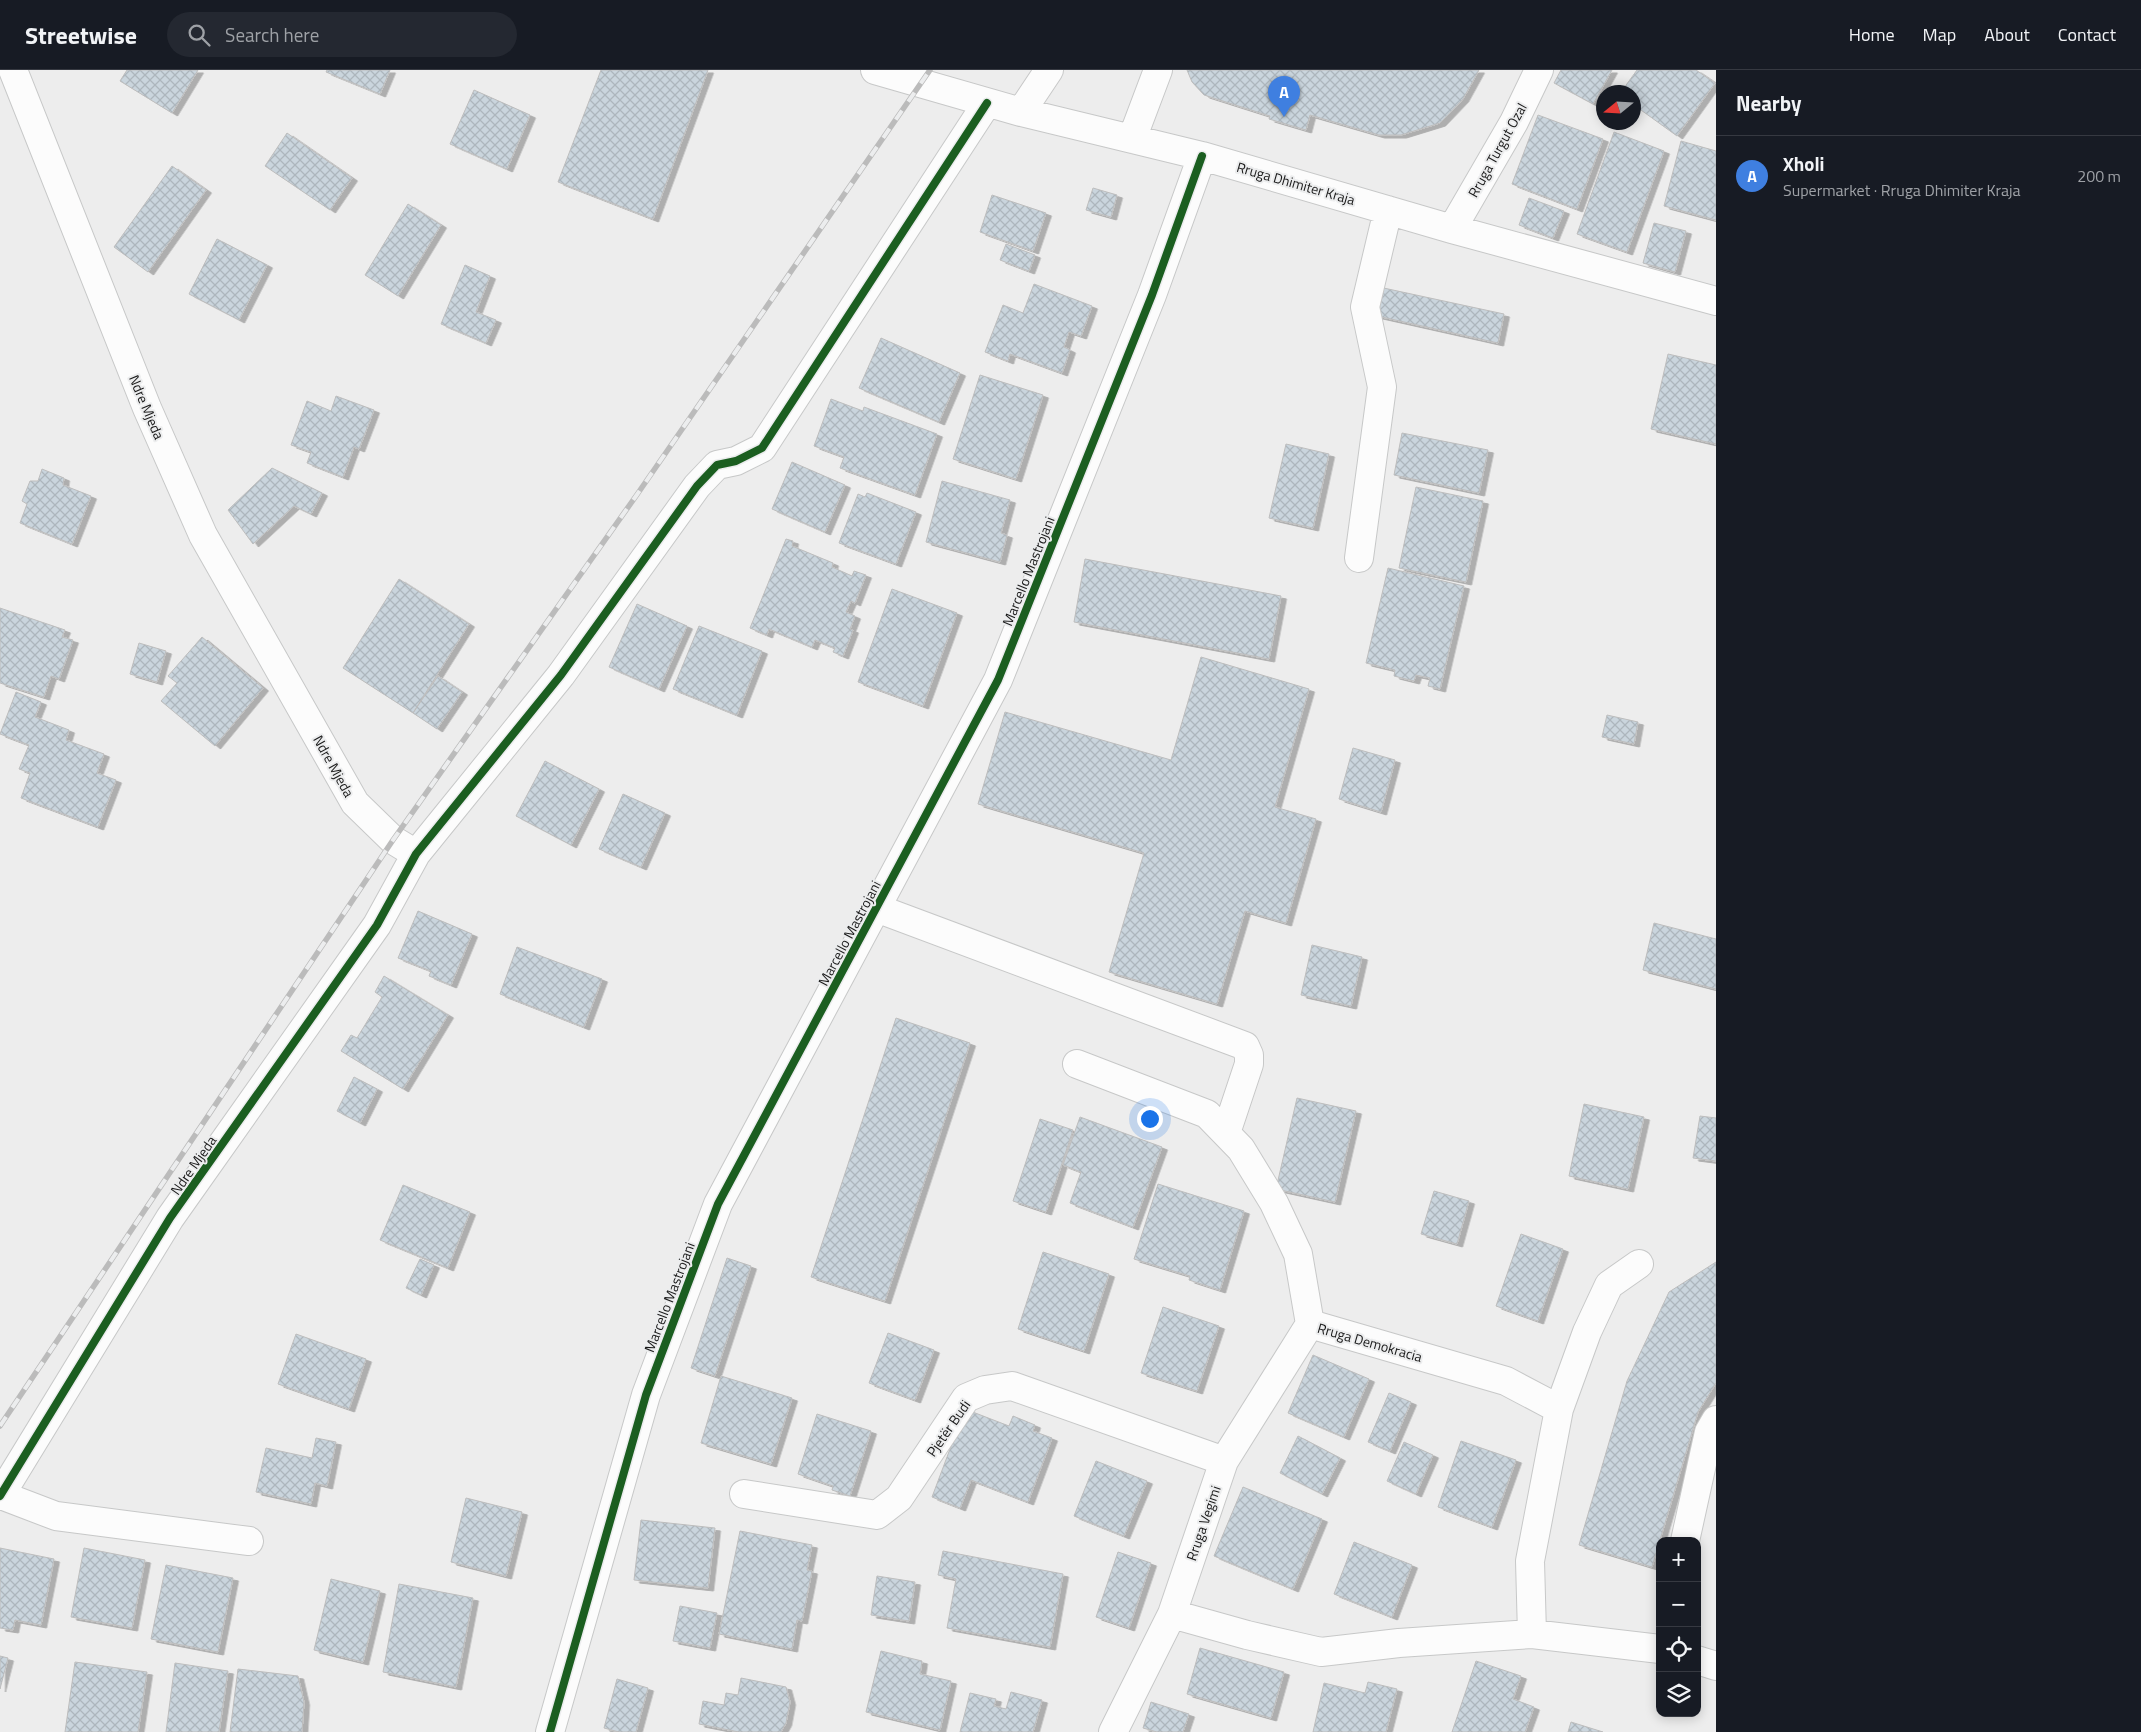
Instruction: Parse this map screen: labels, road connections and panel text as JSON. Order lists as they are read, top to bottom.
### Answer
{
  "streets": {
    "street": [
      "Rruga Turgut Ozal",
      "Rruga Dhimiter Kraja",
      "Ndre Mjeda",
      "Marcello Mastrojani",
      "Rruga Demokracia",
      "Pjetër Budi",
      "Rruga Vegimi"
    ]
  },
  "crossings": [
    ["Rruga Turgut Ozal", "Rruga Dhimiter Kraja"],
    ["Rruga Dhimiter Kraja", "Marcello Mastrojani"],
    ["Rruga Demokracia", "Rruga Vegimi"],
    ["Pjetër Budi", "Rruga Vegimi"]
  ],
  "north": "left",
  "page": {
    "header": "Streetwise",
    "search": "Search here",
    "nav": [
      "Home",
      "Map",
      "About",
      "Contact"
    ],
    "heading": "Nearby",
    "pins": "A",
    "list": [
      {
        "mark": "A",
        "name": "Xholi",
        "note": "Supermarket · Rruga Dhimiter Kraja",
        "value": "200 m"
      }
    ],
    "map_buttons": ["+", "−"]
  }
}
